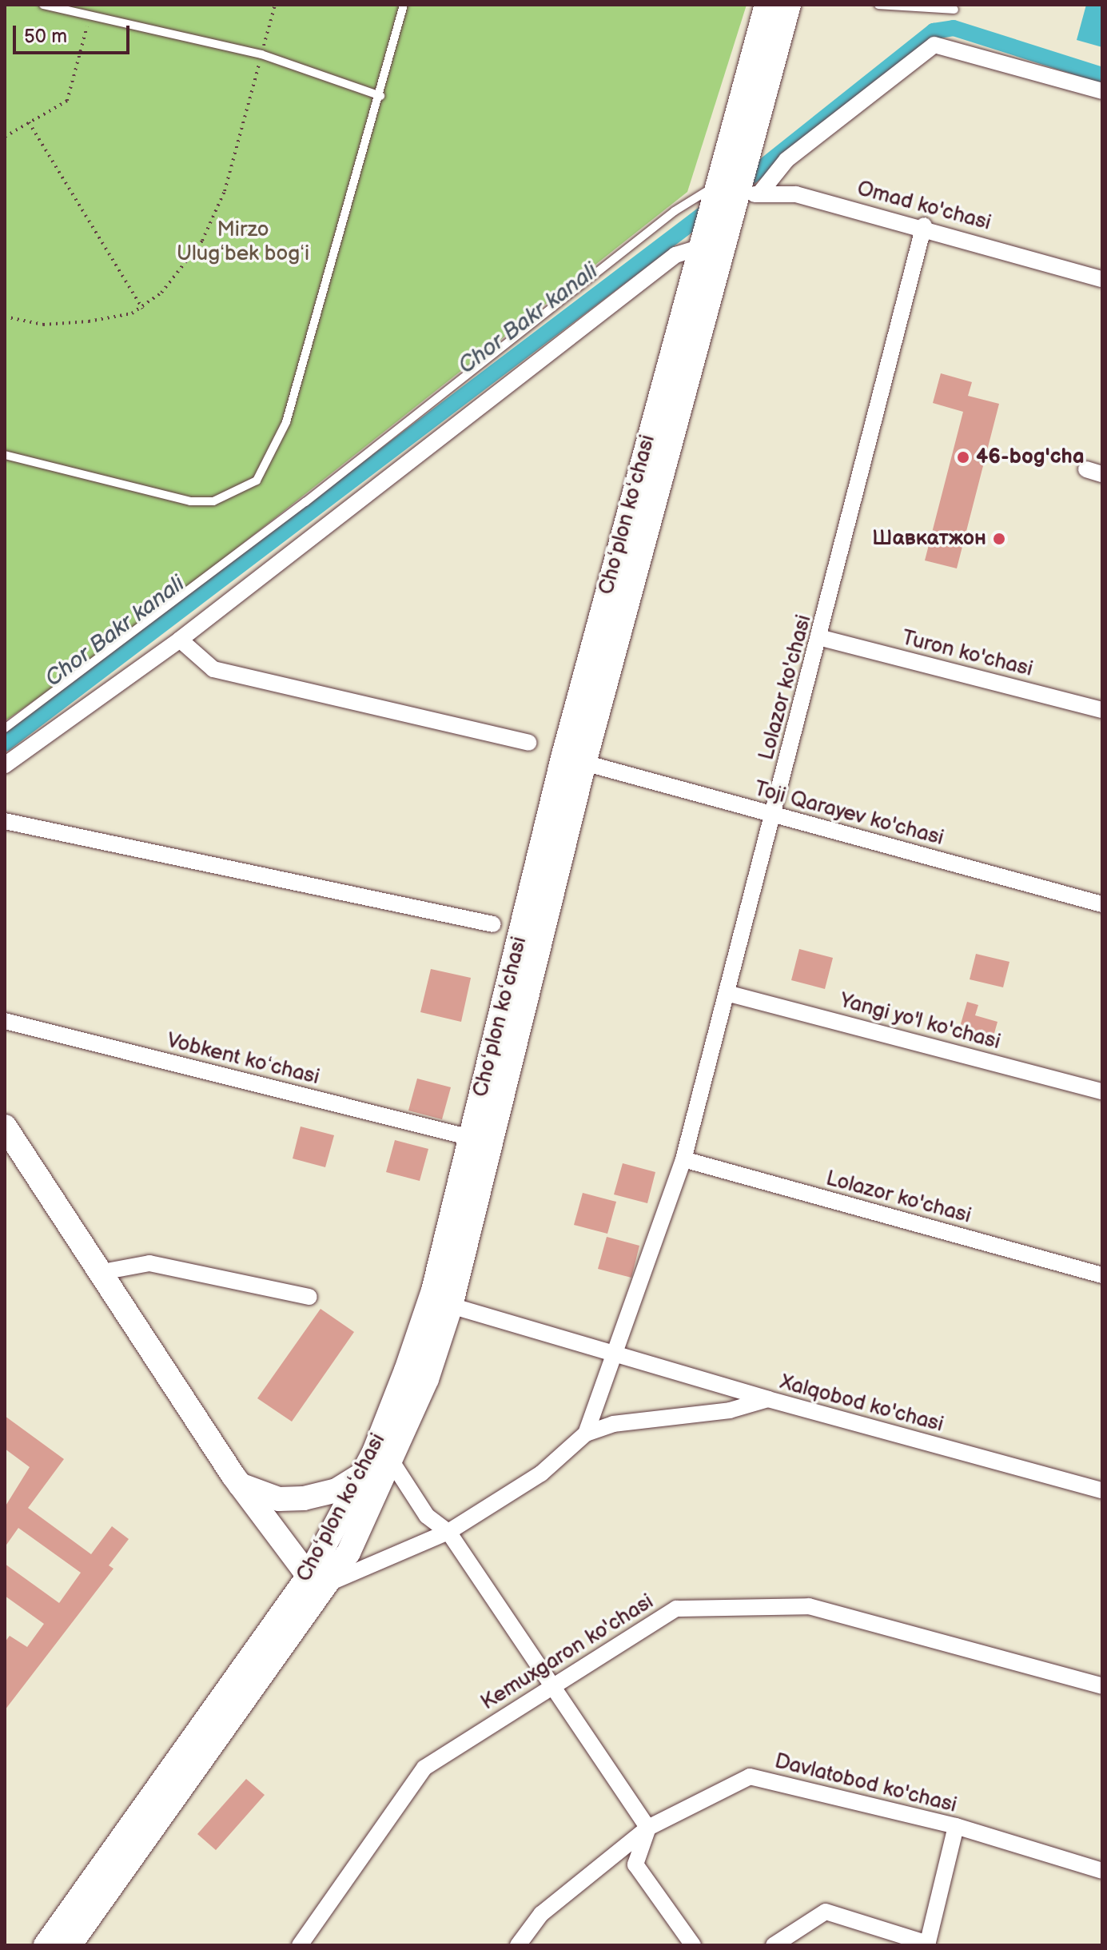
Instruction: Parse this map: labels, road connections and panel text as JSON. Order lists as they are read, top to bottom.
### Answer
{
  "streets": {
    "main road": ["Choʻplon koʻchasi"],
    "street": [
      "Omad ko'chasi",
      "Turon ko'chasi",
      "Lolazor ko'chasi",
      "Toji Qarayev ko'chasi",
      "Yangi yo'l ko'chasi",
      "Vobkent koʻchasi",
      "Xalqobod ko'chasi",
      "Kemuxgaron ko'chasi",
      "Davlatobod ko'chasi"
    ]
  },
  "crossings": [
    ["Omad ko'chasi", "Choʻplon koʻchasi"],
    ["Omad ko'chasi", "Lolazor ko'chasi"],
    ["Choʻplon koʻchasi", "Toji Qarayev ko'chasi"],
    ["Choʻplon koʻchasi", "Vobkent koʻchasi"],
    ["Turon ko'chasi", "Lolazor ko'chasi"],
    ["Lolazor ko'chasi", "Toji Qarayev ko'chasi"],
    ["Lolazor ko'chasi", "Yangi yo'l ko'chasi"],
    ["Lolazor ko'chasi", "Xalqobod ko'chasi"]
  ],
  "water": ["Chor Bakr kanali"],
  "parks": ["Mirzo Ulugʻbek bogʻi"],
  "places": ["46-bog'cha", "Шавкатжон"],
  "scale_bar": "50 m"
}
